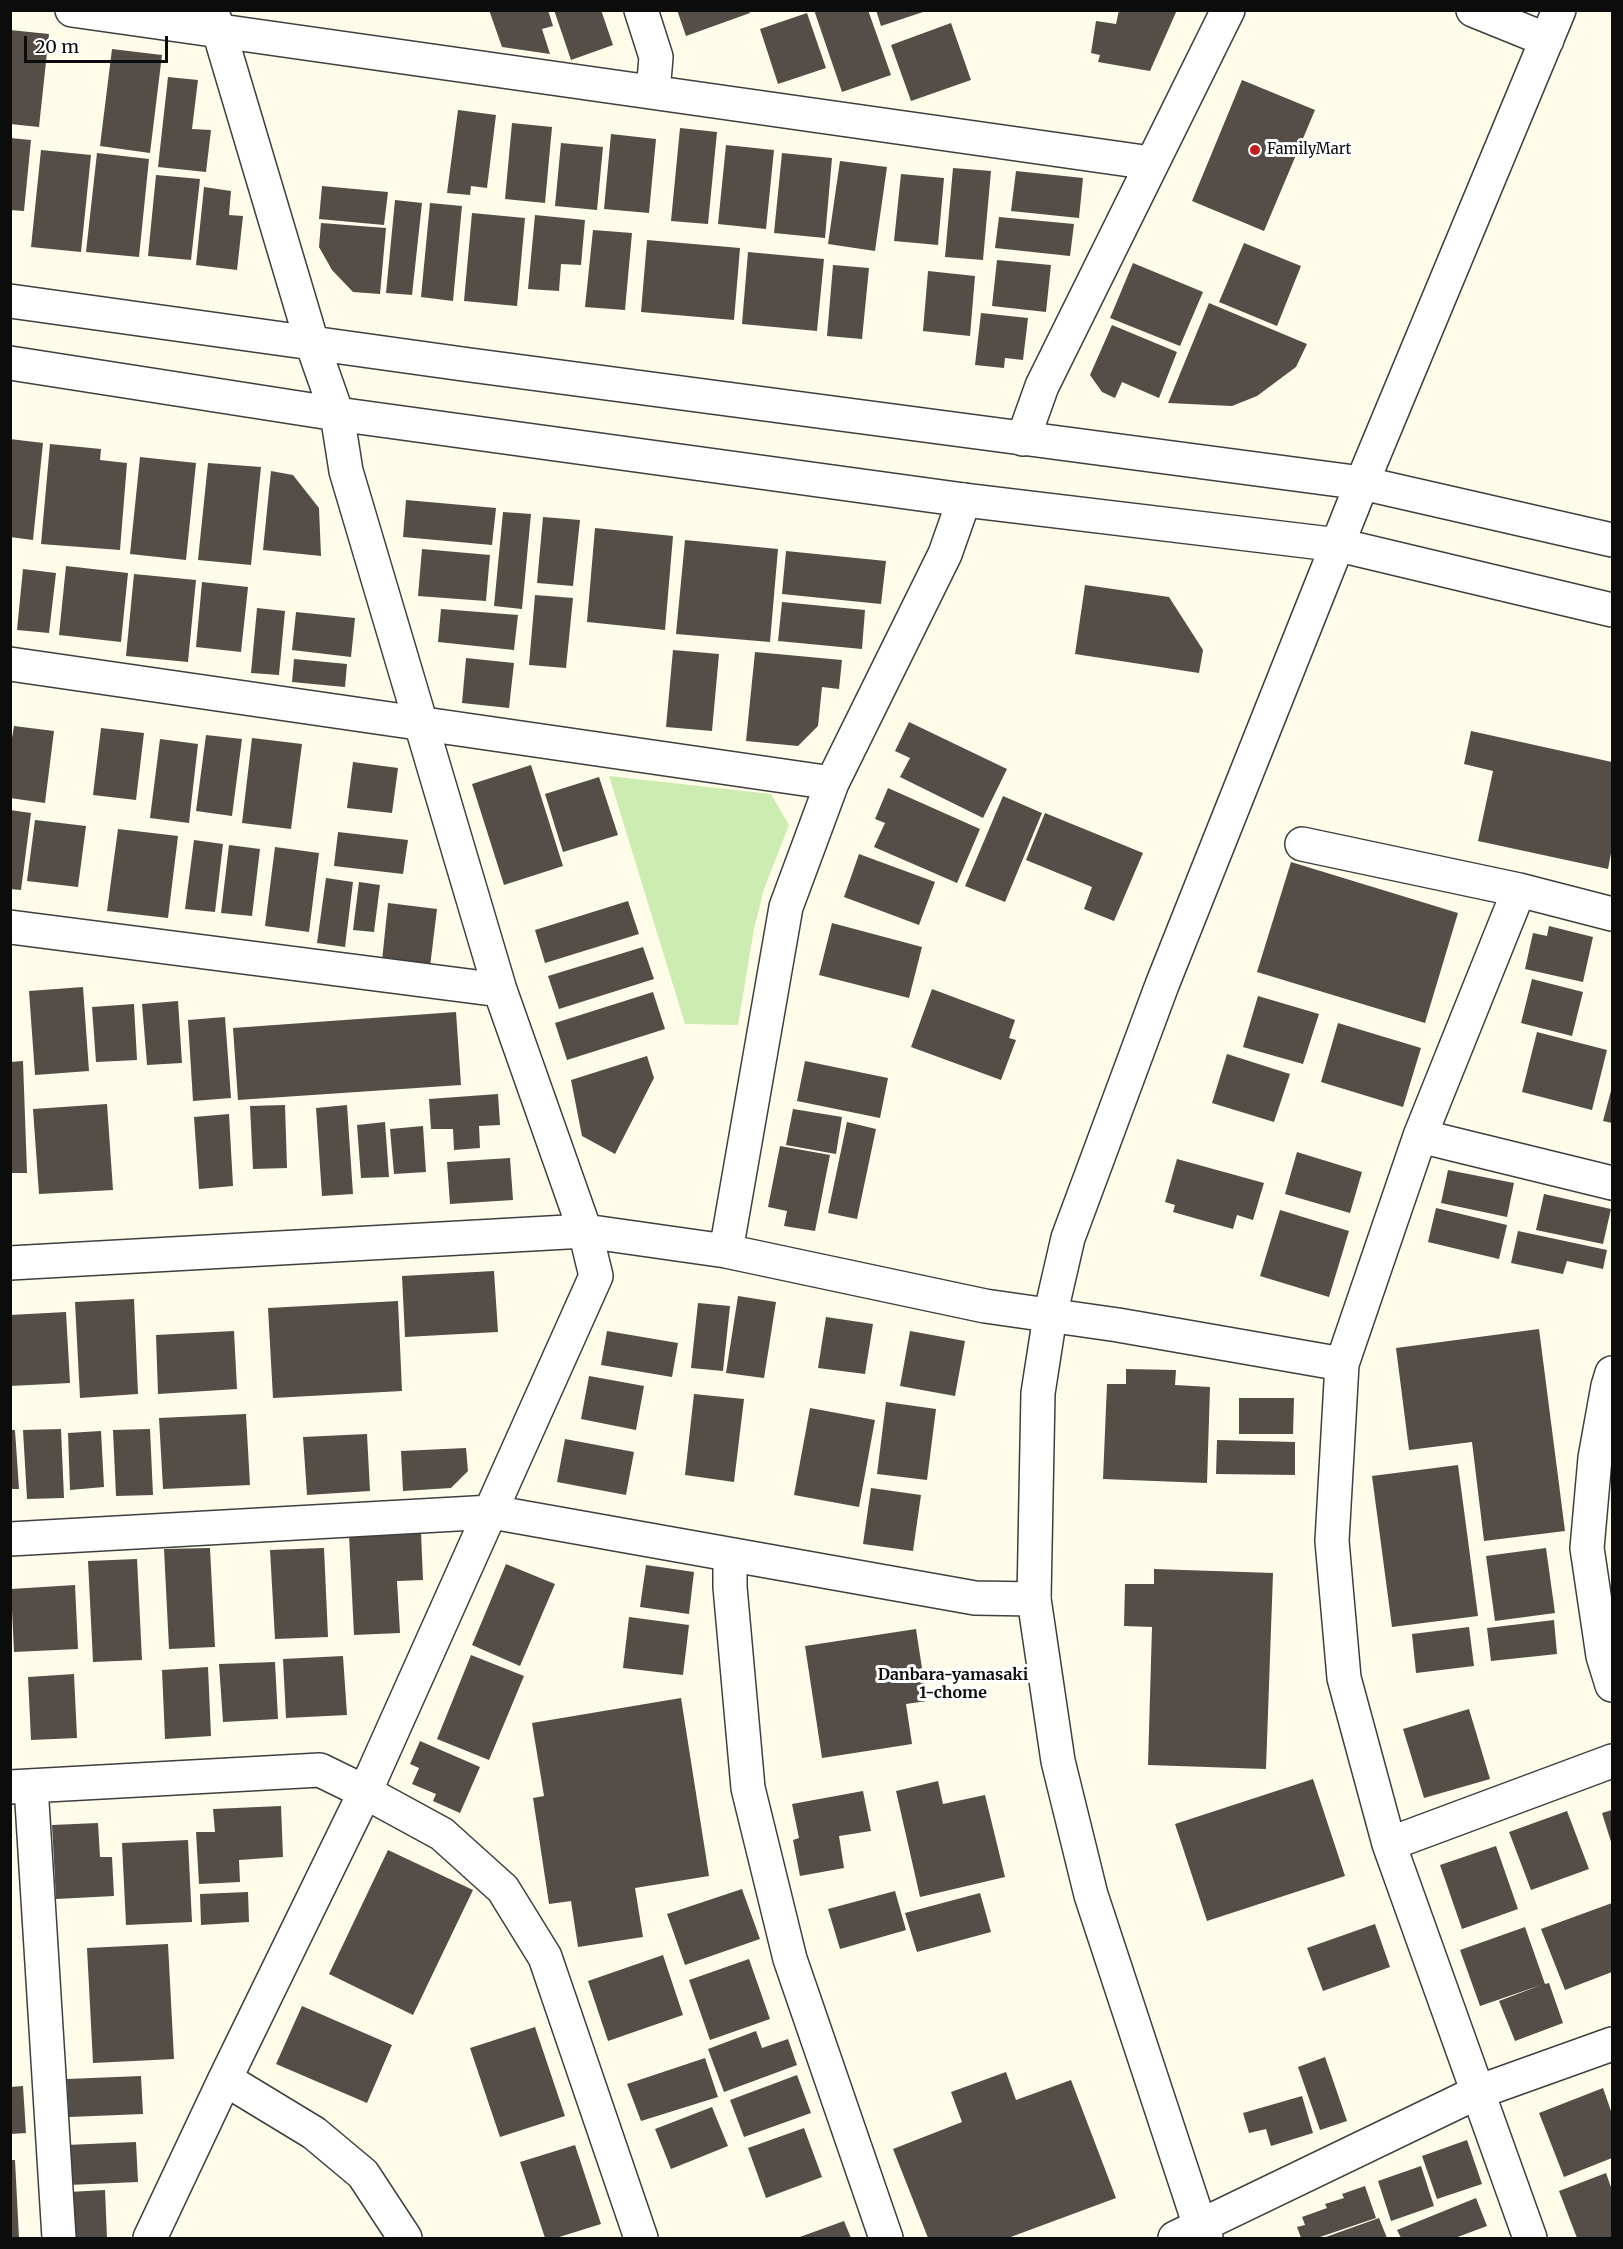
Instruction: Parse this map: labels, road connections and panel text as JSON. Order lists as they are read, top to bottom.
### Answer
{
  "districts": ["Danbara-yamasaki 1-chome"],
  "places": ["FamilyMart"],
  "scale_bar": "20 m"
}
